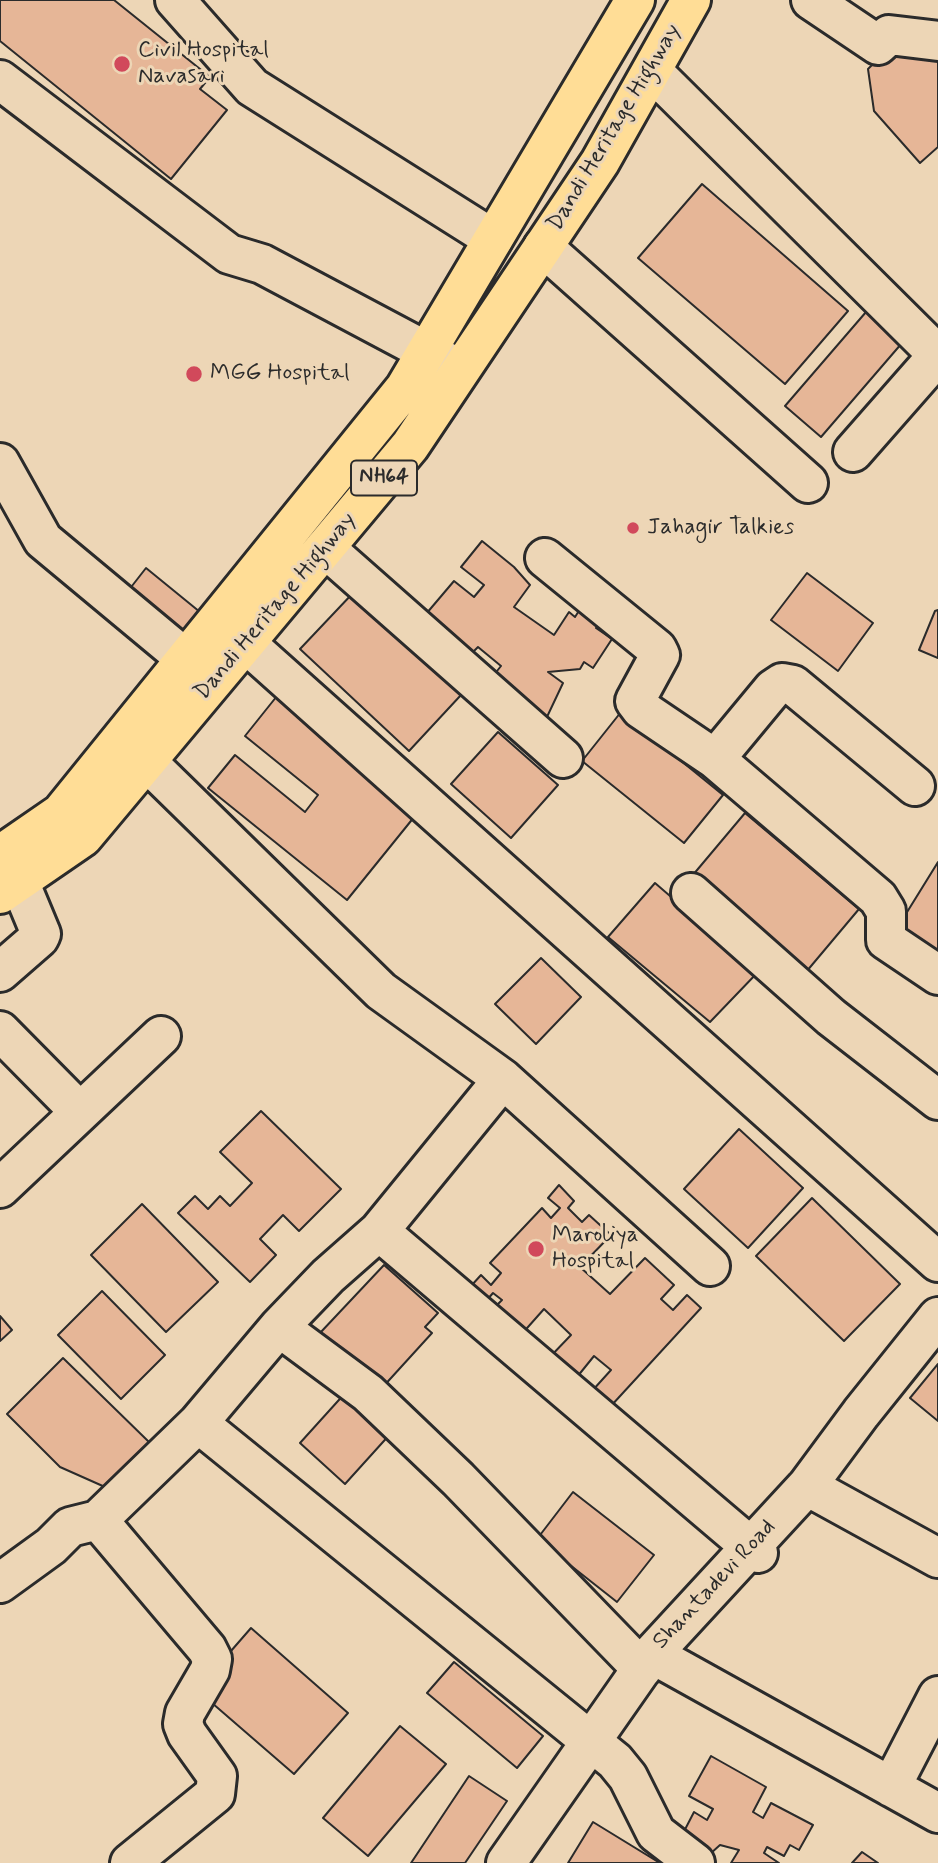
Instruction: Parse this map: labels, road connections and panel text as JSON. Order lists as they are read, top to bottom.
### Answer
{
  "streets": {
    "highway": ["Dandi Heritage Highway", "NH64"],
    "street": ["Shantadevi Road"]
  },
  "places": [
    "Civil Hospital Navasari",
    "MGG Hospital",
    "Jahagir Talkies",
    "Maroliya Hospital"
  ]
}
